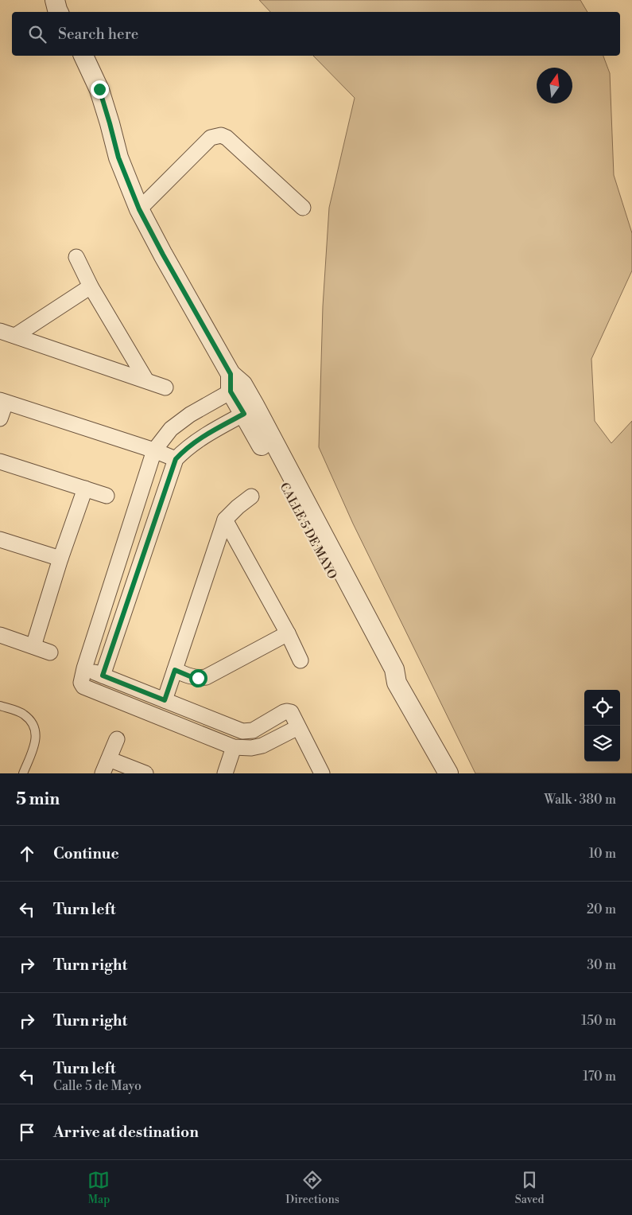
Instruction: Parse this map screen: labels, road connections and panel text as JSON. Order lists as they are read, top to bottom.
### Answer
{
  "streets": {
    "street": ["CALLE 5 DE MAYO"]
  },
  "north": "top",
  "page": {
    "search": "Search here",
    "heading": ["5 min", "Walk · 380 m"],
    "list": [
      ["Continue", "10 m"],
      ["Turn left", "20 m"],
      ["Turn right", "30 m"],
      ["Turn right", "150 m"],
      ["Turn left", "Calle 5 de Mayo", "170 m"],
      "Arrive at destination"
    ],
    "nav": ["Map", "Directions", "Saved"]
  }
}
